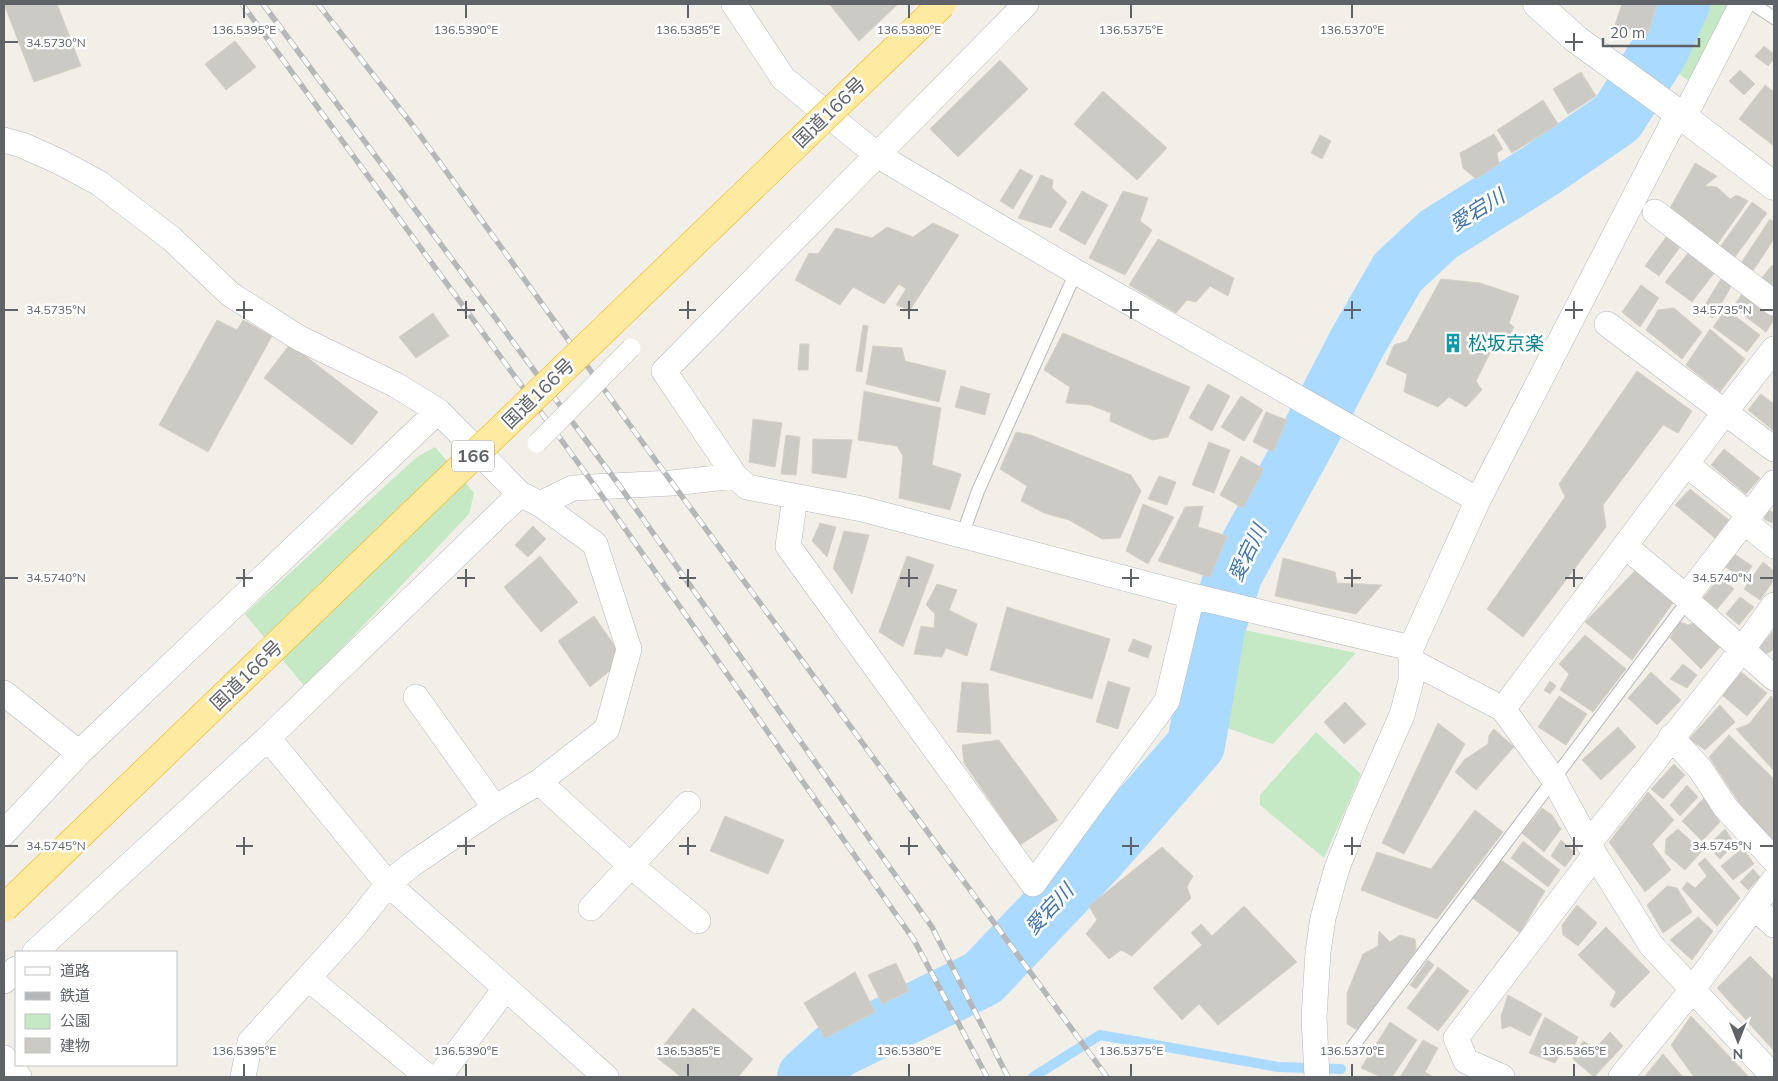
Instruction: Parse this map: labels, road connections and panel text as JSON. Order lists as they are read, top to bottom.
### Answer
{
  "streets": {
    "highway": ["国道166号", "166"]
  },
  "water": ["愛宕川"],
  "places": {
    "building": ["松坂京楽"]
  },
  "legend": [
    "道路",
    "鉄道",
    "公園",
    "建物"
  ],
  "scale_bar": "20 m",
  "north": "bottom",
  "coordinates": [
    "136.5395°E",
    "136.5390°E",
    "136.5385°E",
    "136.5380°E",
    "136.5375°E",
    "136.5370°E",
    "34.5730°N",
    "34.5735°N",
    "34.5740°N",
    "34.5745°N",
    "136.5365°E"
  ]
}
